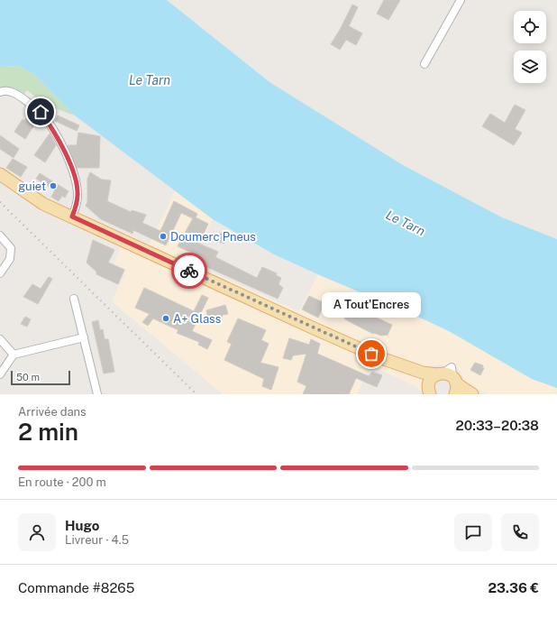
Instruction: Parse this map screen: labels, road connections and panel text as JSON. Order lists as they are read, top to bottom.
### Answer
{
  "water": ["Le Tarn"],
  "places": [
    "guiet",
    "Doumerc Pneus",
    "A+ Glass",
    "A Tout'Encres"
  ],
  "scale_bar": "50 m",
  "page": {
    "bubble": "A Tout'Encres",
    "scale": "50 m",
    "heading": ["2 min", "Arrivée dans", "20:33–20:38"],
    "panel": [
      "Hugo",
      "Livreur · 4.5",
      "Commande #8265",
      "23.36 €"
    ],
    "bar": "En route · 200 m"
  }
}
